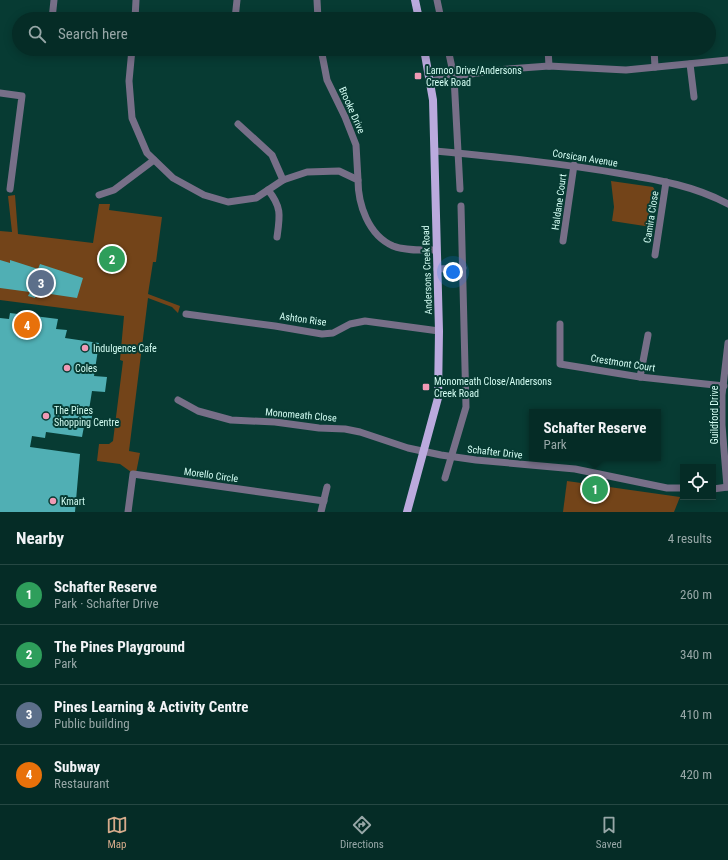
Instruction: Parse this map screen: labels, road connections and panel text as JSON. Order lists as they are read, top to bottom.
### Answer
{
  "streets": {
    "main road": ["Andersons Creek Road"],
    "street": [
      "Brooke Drive",
      "Corsican Avenue",
      "Haldane Court",
      "Camira Close",
      "Ashton Rise",
      "Crestmont Court",
      "Monomeath Close",
      "Guildford Drive",
      "Schafter Drive",
      "Morello Circle"
    ]
  },
  "crossings": [
    ["Brooke Drive", "Andersons Creek Road"],
    ["Corsican Avenue", "Haldane Court"],
    ["Corsican Avenue", "Camira Close"],
    ["Corsican Avenue", "Andersons Creek Road"],
    ["Andersons Creek Road", "Ashton Rise"],
    ["Andersons Creek Road", "Monomeath Close"],
    ["Andersons Creek Road", "Schafter Drive"],
    ["Crestmont Court", "Guildford Drive"],
    ["Monomeath Close", "Schafter Drive"]
  ],
  "places": {
    "transit": ["Larnoo Drive/Andersons Creek Road", "Monomeath Close/Andersons Creek Road"],
    "other": [
      "Indulgence Cafe",
      "Coles",
      "The Pines Shopping Centre",
      "Kmart"
    ]
  },
  "page": {
    "search": "Search here",
    "pins": [
      "2",
      "3",
      "4",
      "1"
    ],
    "popup": ["Schafter Reserve", "Park"],
    "heading": ["Nearby", "4 results"],
    "list": [
      {
        "mark": "1",
        "name": "Schafter Reserve",
        "note": "Park · Schafter Drive",
        "value": "260 m"
      },
      {
        "mark": "2",
        "name": "The Pines Playground",
        "note": "Park",
        "value": "340 m"
      },
      {
        "mark": "3",
        "name": "Pines Learning & Activity Centre",
        "note": "Public building",
        "value": "410 m"
      },
      {
        "mark": "4",
        "name": "Subway",
        "note": "Restaurant",
        "value": "420 m"
      }
    ],
    "nav": ["Map", "Directions", "Saved"]
  }
}
